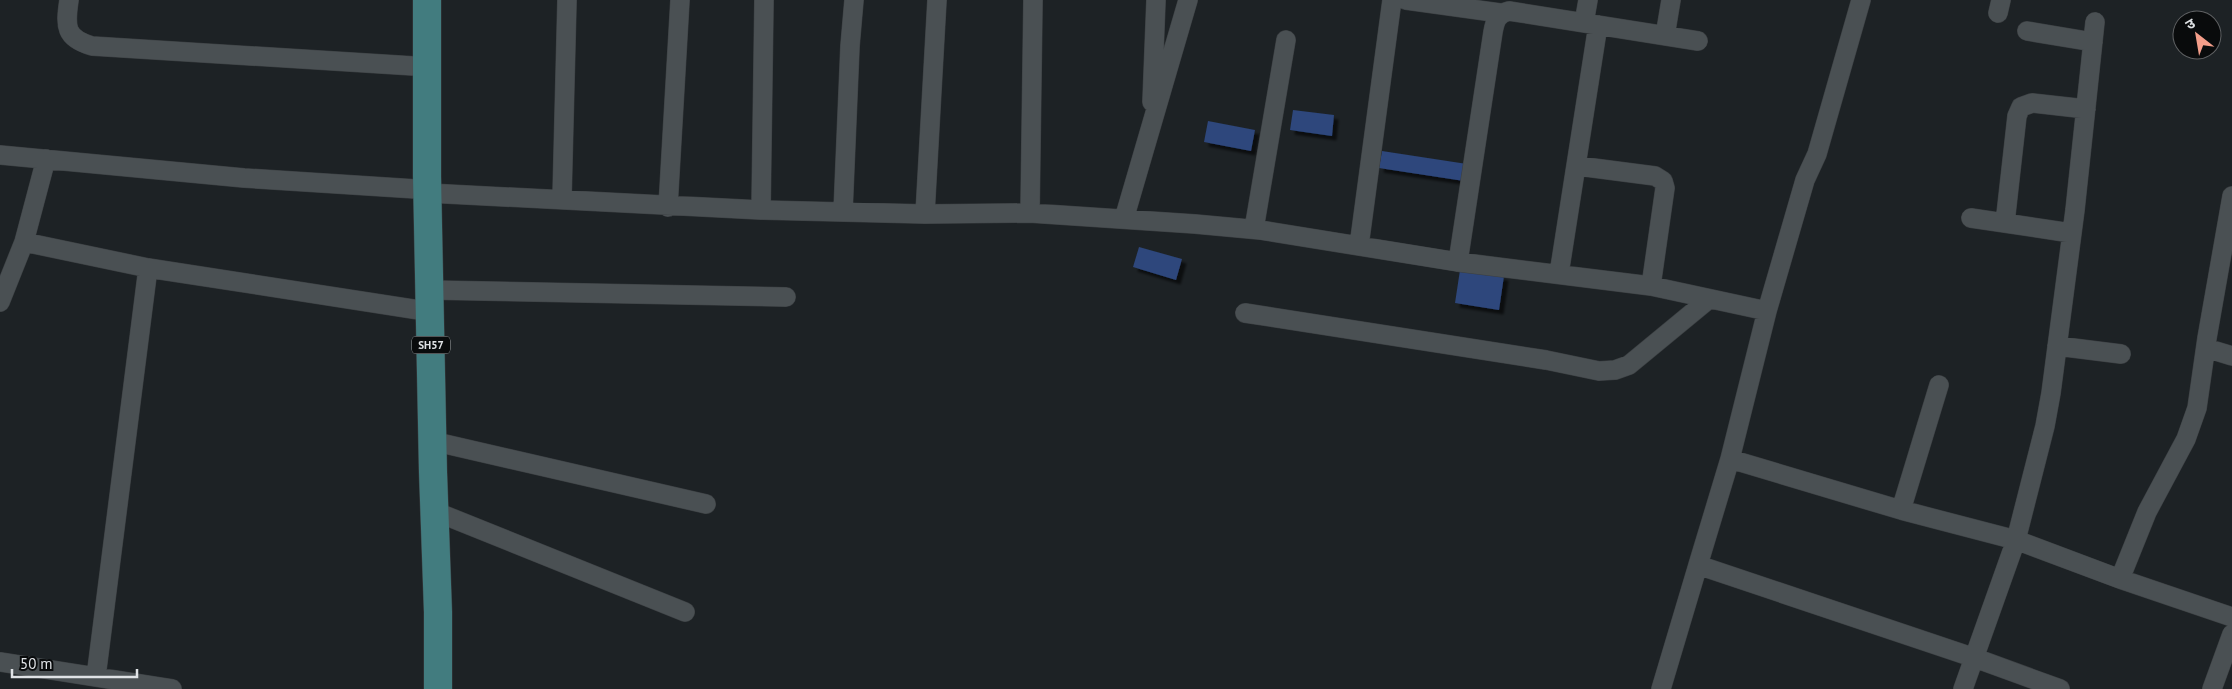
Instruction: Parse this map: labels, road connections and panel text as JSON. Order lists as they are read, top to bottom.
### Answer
{
  "streets": {
    "main road": ["SH57"]
  },
  "scale_bar": "50 m",
  "north": "top left"
}
